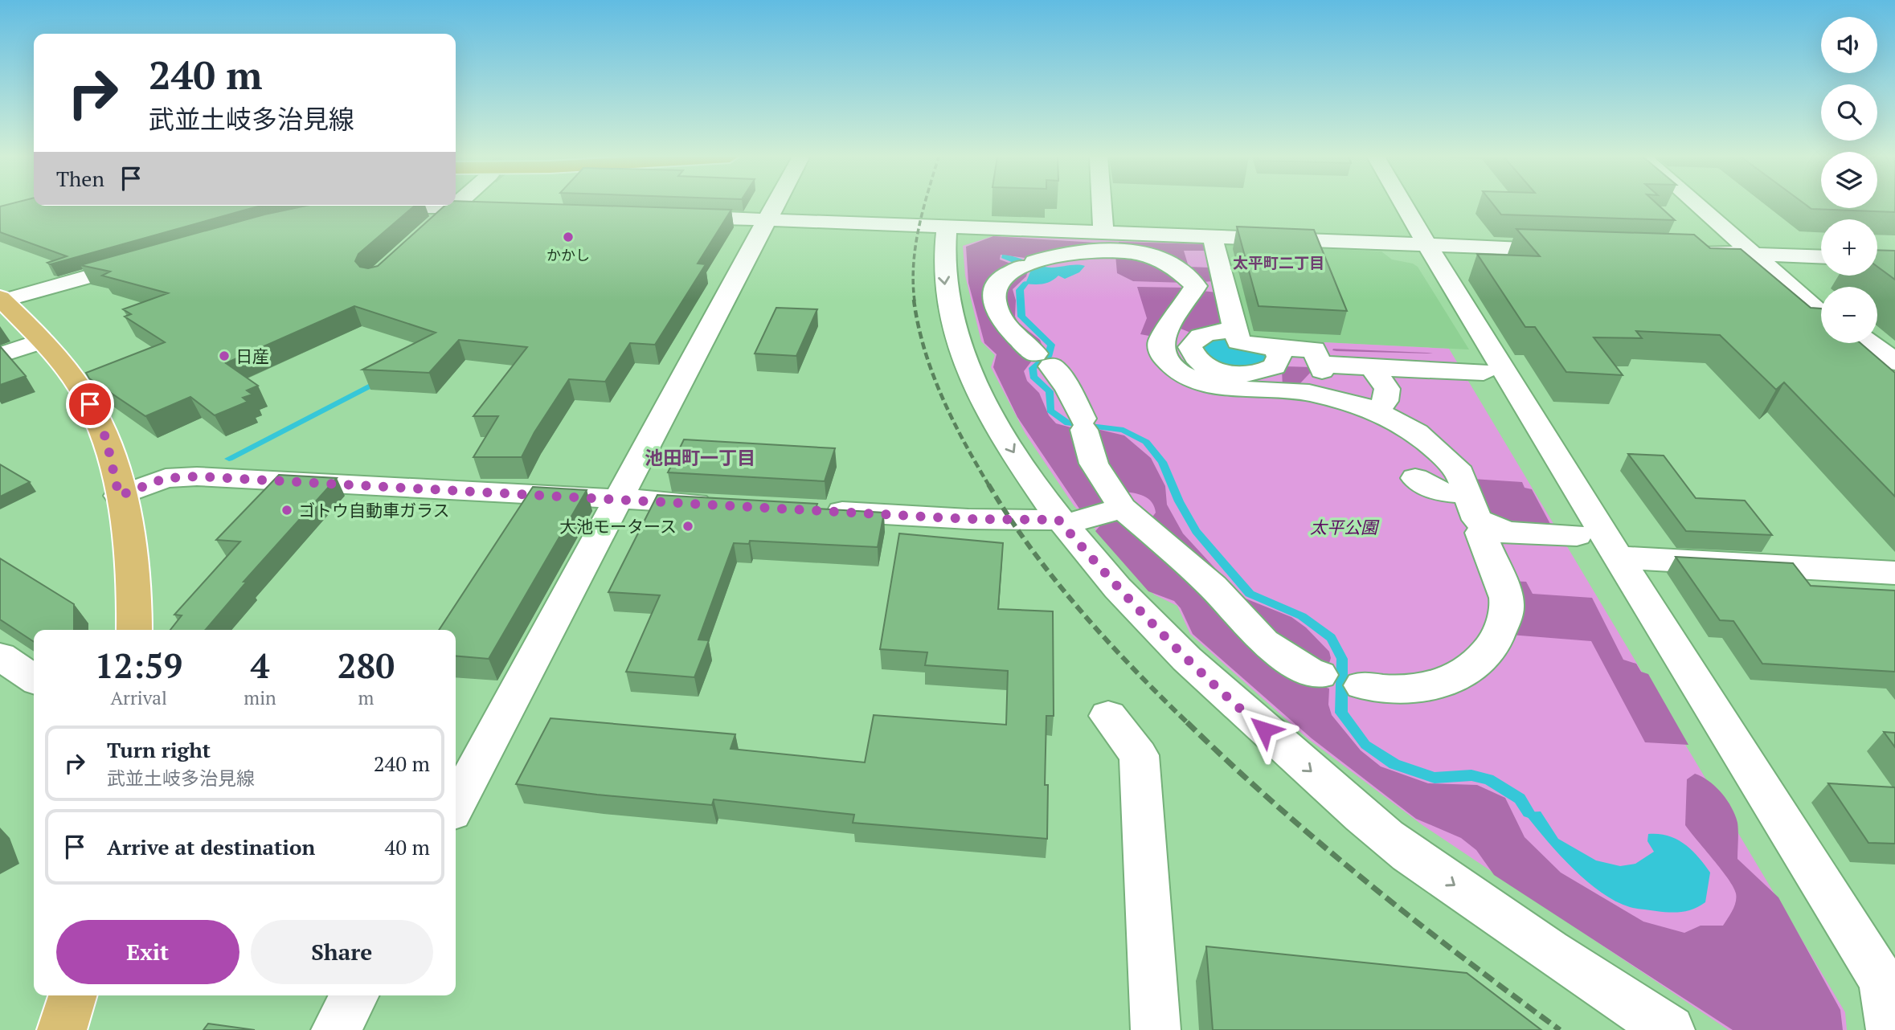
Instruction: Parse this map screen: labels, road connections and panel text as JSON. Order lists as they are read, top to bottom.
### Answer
{
  "districts": ["太平町二丁目", "池田町一丁目"],
  "parks": ["太平公園"],
  "places": [
    "かかし",
    "日産",
    "ゴトウ自動車ガラス",
    "大池モータース"
  ],
  "page": {
    "map_buttons": ["+", "−"],
    "turn": ["240 m", "武並土岐多治見線"],
    "then": "Then",
    "eta": [
      "12:59",
      "Arrival",
      "4",
      "min",
      "280",
      "m"
    ],
    "list": [
      {
        "name": "Turn right",
        "note": "武並土岐多治見線",
        "value": "240 m"
      },
      {
        "name": "Arrive at destination",
        "value": "40 m"
      }
    ],
    "buttons": ["Exit", "Share"]
  }
}
